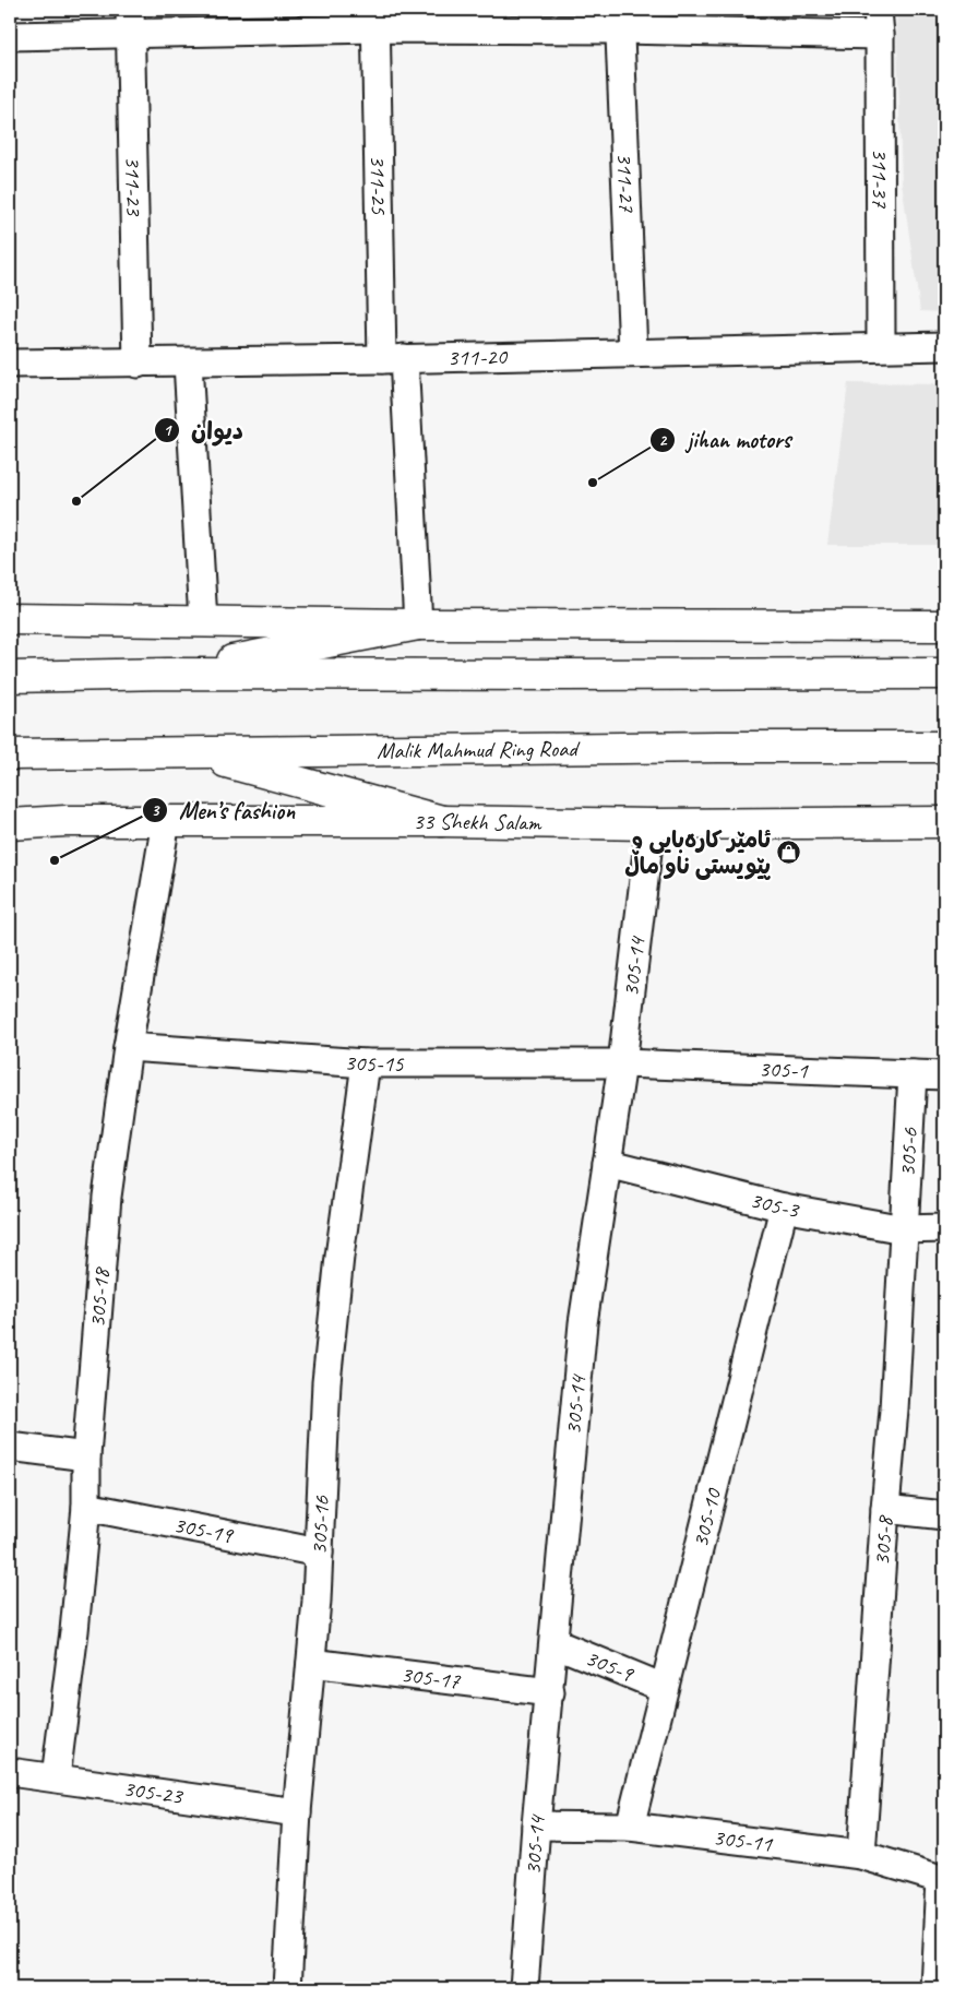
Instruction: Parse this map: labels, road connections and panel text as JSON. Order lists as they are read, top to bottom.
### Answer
{
  "streets": {
    "main road": ["Malik Mahmud Ring Road", "33 Shekh Salam"],
    "street": [
      "311-37",
      "311-27",
      "311-25",
      "311-23",
      "311-20",
      "305-14",
      "305-15",
      "305-1",
      "305-6",
      "305-3",
      "305-18",
      "305-10",
      "305-16",
      "305-19",
      "305-8",
      "305-9",
      "305-17",
      "305-23",
      "305-11"
    ]
  },
  "crossings": [
    ["311-37", "311-20"],
    ["311-27", "311-20"],
    ["311-25", "311-20"],
    ["311-23", "311-20"],
    ["33 Shekh Salam", "305-14"],
    ["33 Shekh Salam", "305-18"],
    ["305-14", "305-15"],
    ["305-14", "305-1"],
    ["305-14", "305-3"],
    ["305-14", "305-9"],
    ["305-14", "305-17"],
    ["305-14", "305-11"],
    ["305-15", "305-1"],
    ["305-15", "305-18"],
    ["305-15", "305-16"],
    ["305-1", "305-6"],
    ["305-6", "305-3"],
    ["305-6", "305-8"],
    ["305-3", "305-10"],
    ["305-3", "305-8"],
    ["305-18", "305-19"],
    ["305-18", "305-23"],
    ["305-10", "305-9"],
    ["305-10", "305-11"],
    ["305-16", "305-19"],
    ["305-16", "305-17"],
    ["305-16", "305-23"],
    ["305-8", "305-11"]
  ],
  "places": {
    "other": ["jihan motors", "دیوان", "Men’s fashion"],
    "shop": ["ئامێر کارەبایی و پێویستی ناو ماڵ"]
  }
}
